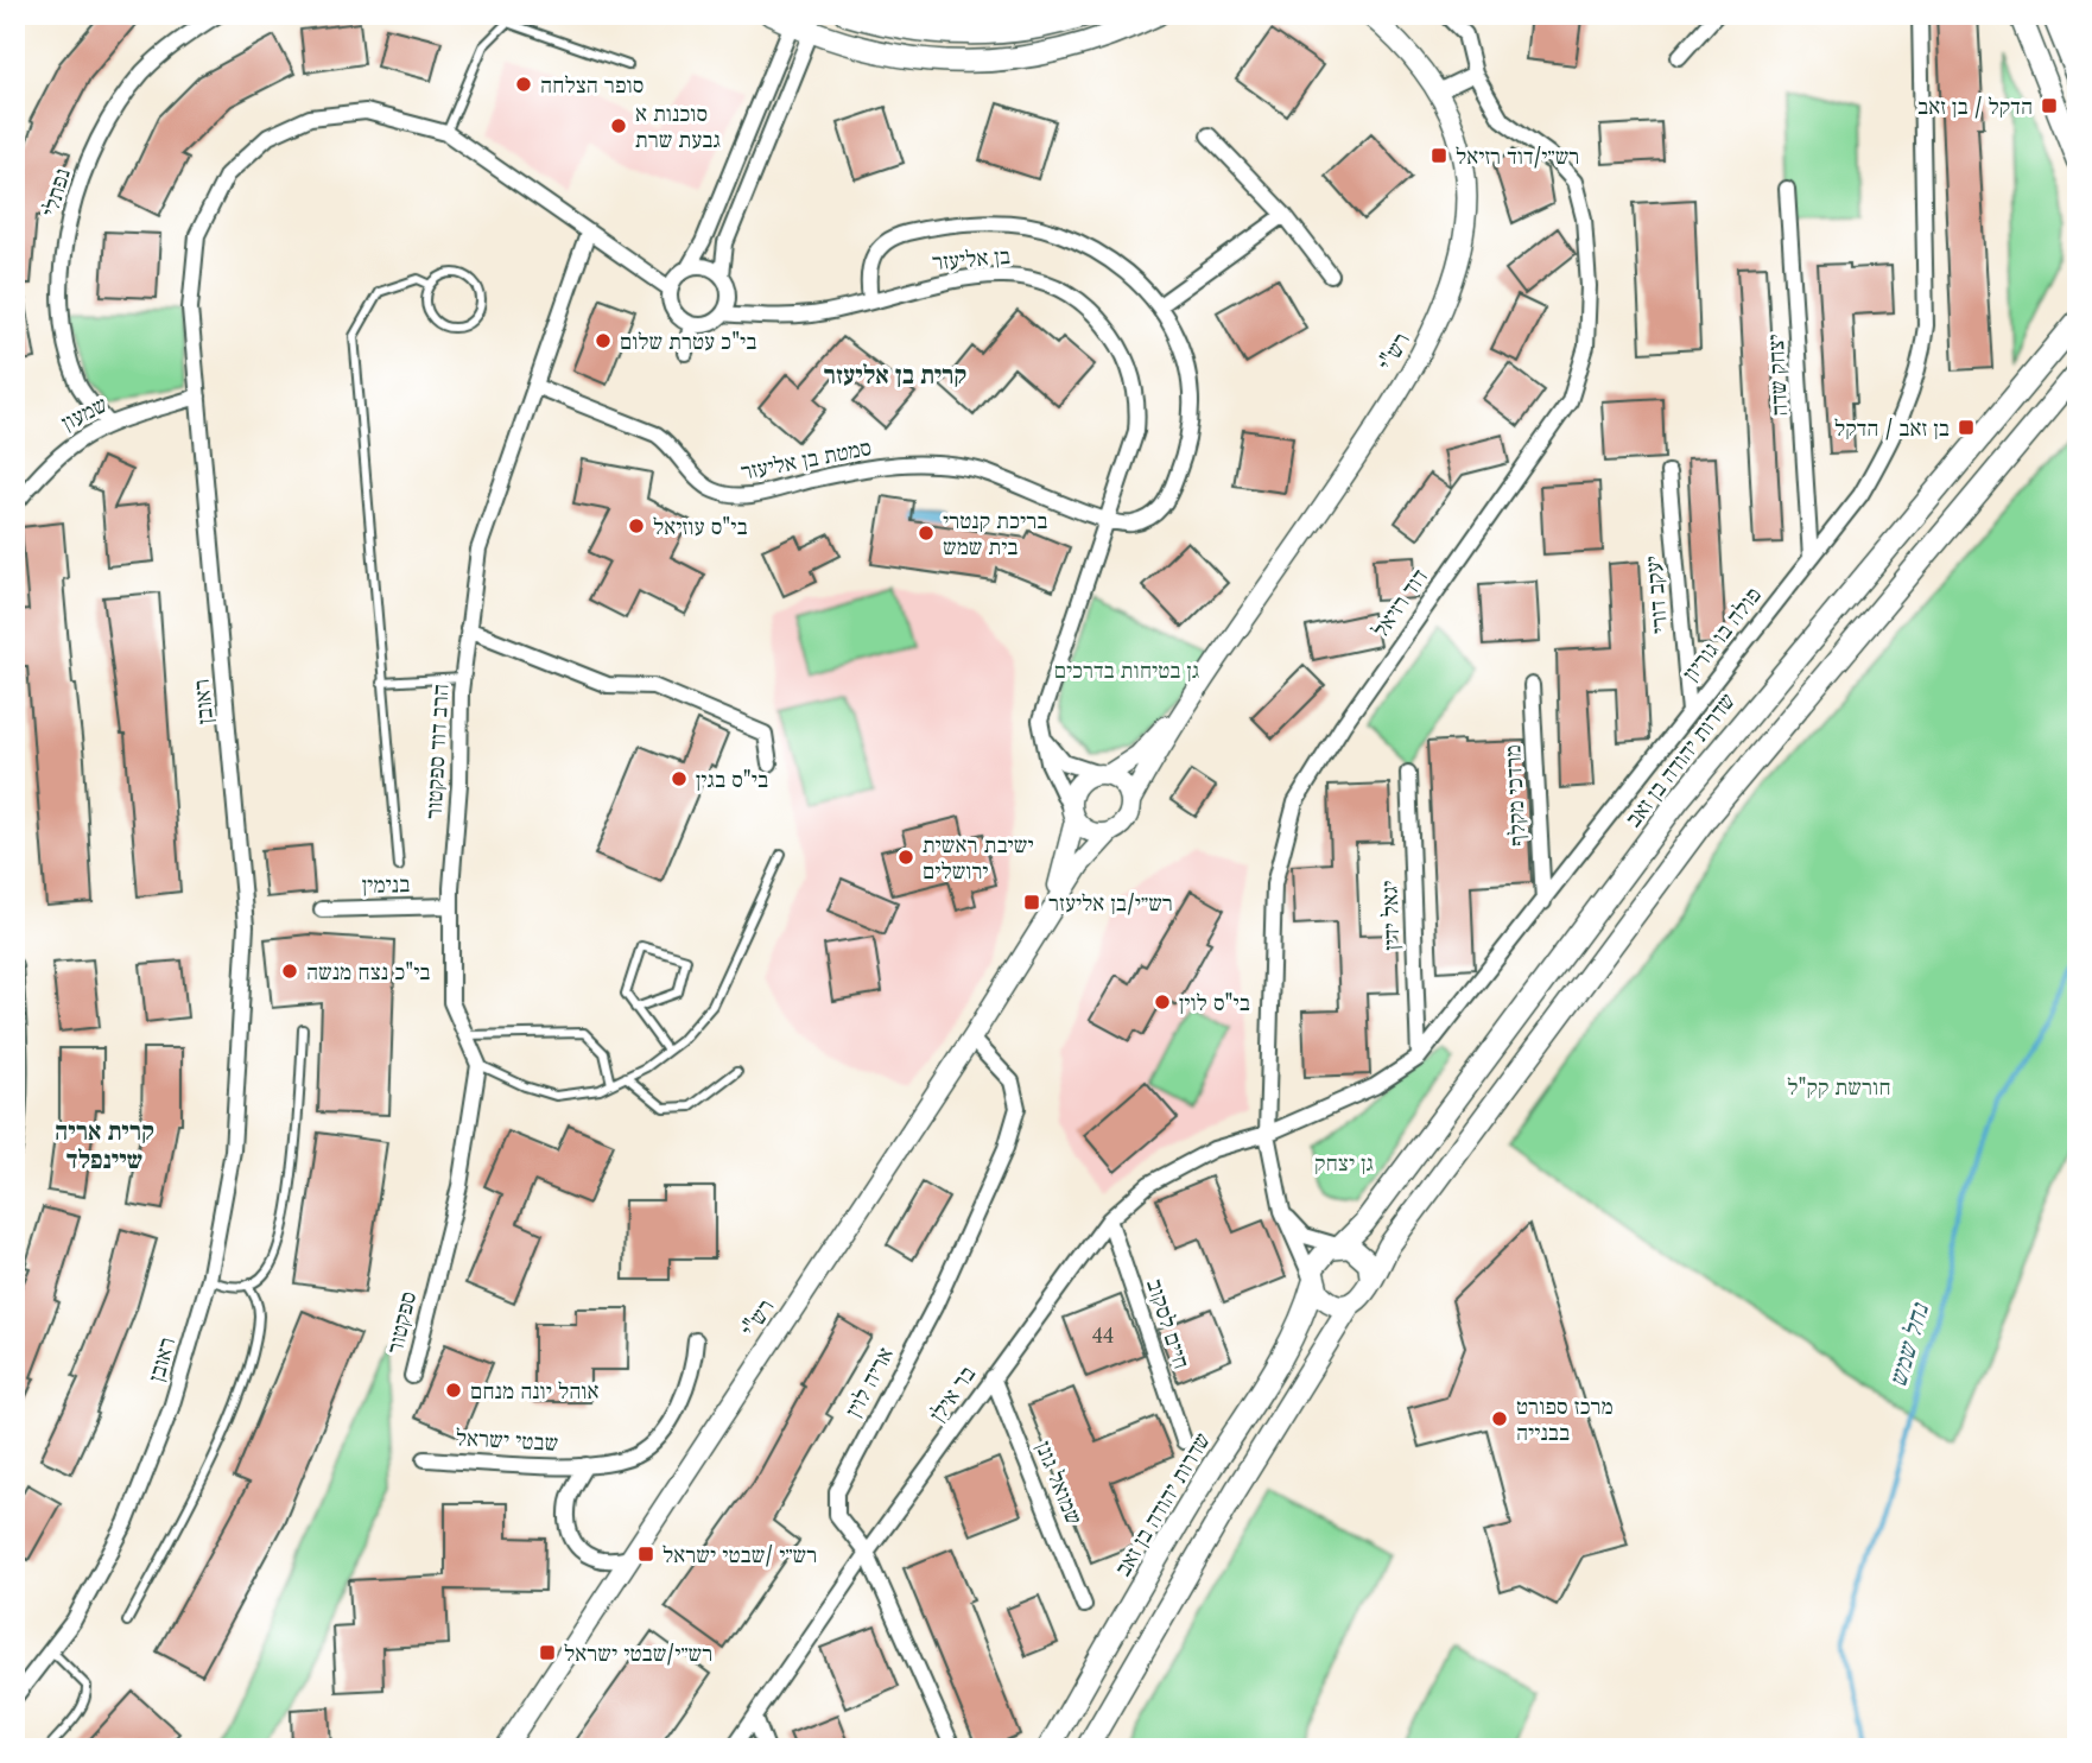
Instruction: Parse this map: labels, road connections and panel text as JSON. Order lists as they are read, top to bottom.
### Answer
{
  "streets": {
    "main road": ["שדרות יהודה בן זאב"],
    "street": [
      "נפתלי",
      "בן אליעזר",
      "רש\"י",
      "יצחק שדה",
      "שמעון",
      "סמטת בן אליעזר",
      "יעקב דורי",
      "דוד רזיאל",
      "פולה בו גוריון",
      "ראובן",
      "הרב דוד ספקטור",
      "מרדכי מקלף",
      "בנימין",
      "יגאל ידין",
      "ספקטור",
      "חיים לסקוב",
      "אריה לוין",
      "בר אילן",
      "שבטי ישראל",
      "שמואל גונן"
    ]
  },
  "crossings": [
    ["נפתלי", "שמעון"],
    ["בן אליעזר", "רש\"י"],
    ["בן אליעזר", "סמטת בן אליעזר"],
    ["בן אליעזר", "ראובן"],
    ["רש\"י", "אריה לוין"],
    ["רש\"י", "שבטי ישראל"],
    ["יצחק שדה", "פולה בו גוריון"],
    ["שמעון", "ראובן"],
    ["סמטת בן אליעזר", "הרב דוד ספקטור"],
    ["יעקב דורי", "פולה בו גוריון"],
    ["דוד רזיאל", "פולה בו גוריון"],
    ["דוד רזיאל", "שדרות יהודה בן זאב"],
    ["דוד רזיאל", "בר אילן"],
    ["פולה בו גוריון", "מרדכי מקלף"],
    ["פולה בו גוריון", "יגאל ידין"],
    ["פולה בו גוריון", "בר אילן"],
    ["ראובן", "הרב דוד ספקטור"],
    ["הרב דוד ספקטור", "בנימין"],
    ["הרב דוד ספקטור", "ספקטור"],
    ["חיים לסקוב", "בר אילן"],
    ["אריה לוין", "בר אילן"],
    ["בר אילן", "שמואל גונן"]
  ],
  "districts": ["קרית בן אליעזר", "קרית אריה שיינפלד"],
  "water": ["נחל שמש"],
  "parks": ["גן בטיחות בדרכים", "חורשת קק\"ל", "גן יצחק"],
  "places": {
    "other": [
      "סופר הצלחה",
      "סוכנות א גבעת שרת",
      "בי\"כ עטרת שלום",
      "בי\"ס עוזיאל",
      "בריכת קנטרי בית שמש",
      "בי\"ס בגין",
      "ישיבת ראשית ירושלים",
      "בי\"כ נצח מנשה",
      "בי\"ס לוין",
      "אוהל יונה מנחם",
      "מרכז ספורט בבנייה"
    ],
    "transit": [
      "הדקל / בן זאב",
      "רש״י/דוד רזיאל",
      "בן זאב / הדקל",
      "רש״י/בן אליעזר",
      "רש״י /שבטי ישראל",
      "רש״י/שבטי ישראל"
    ]
  },
  "house_numbers": ["44"]
}
